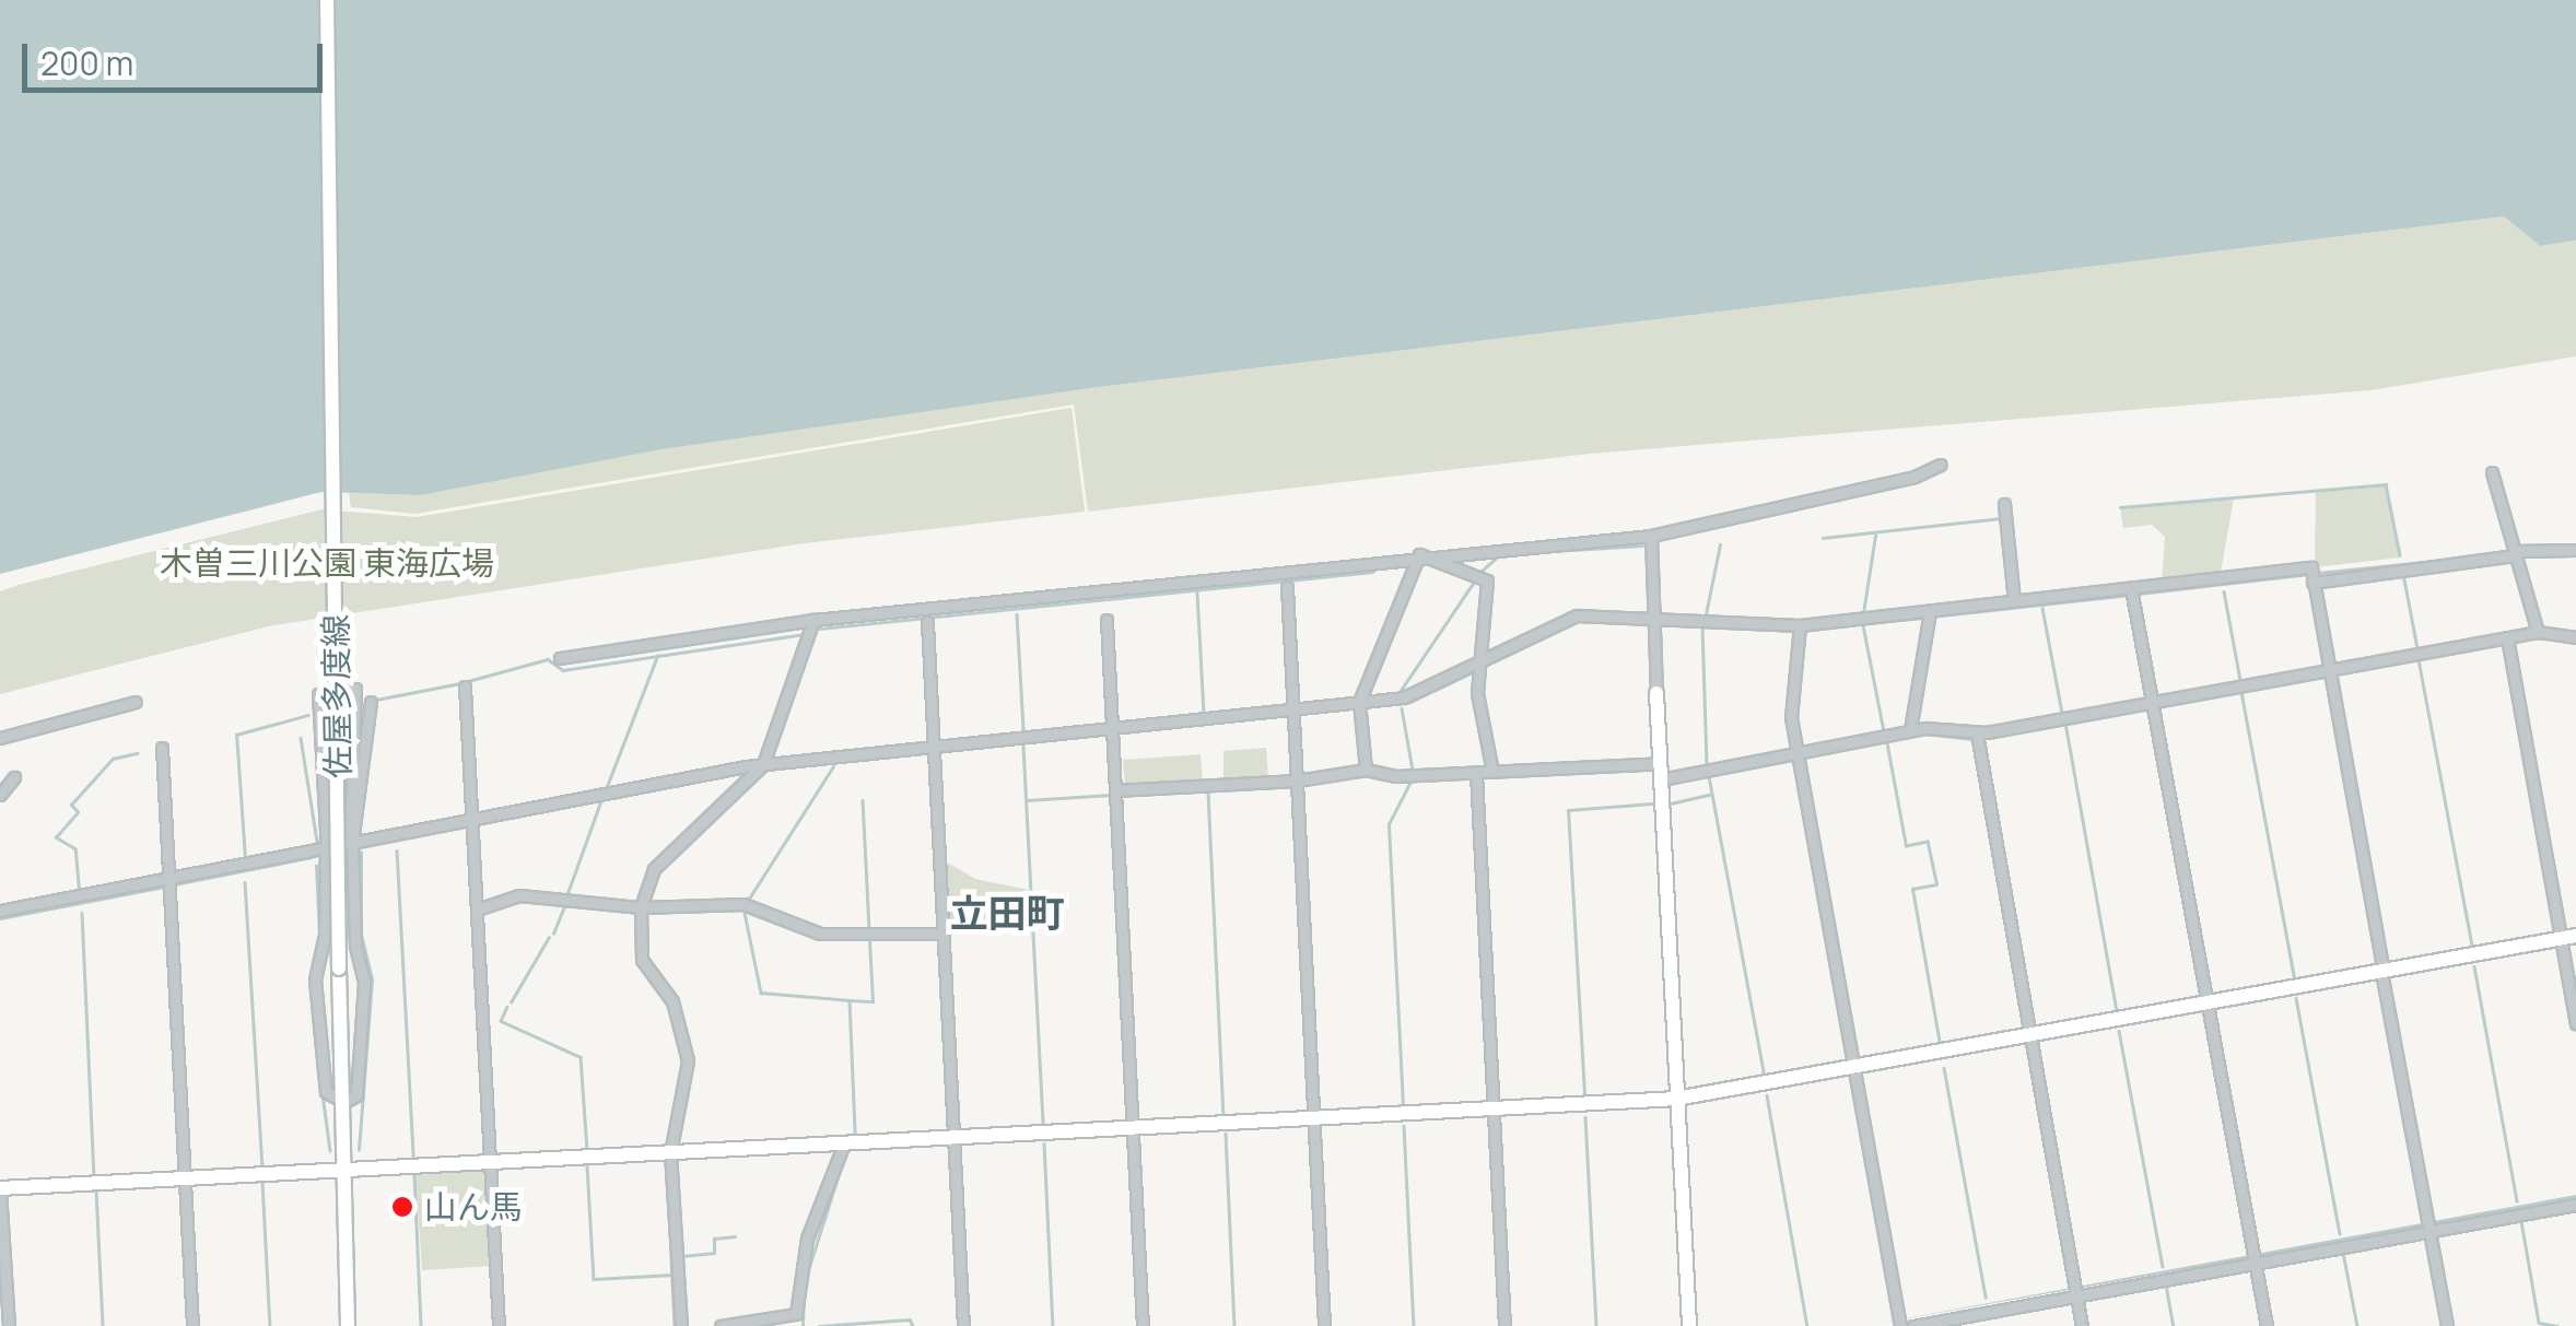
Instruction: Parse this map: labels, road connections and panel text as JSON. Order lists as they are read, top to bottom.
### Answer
{
  "streets": {
    "street": ["佐屋多度線"]
  },
  "districts": ["立田町"],
  "parks": ["木曽三川公園 東海広場"],
  "places": ["山ん馬"],
  "scale_bar": "200 m"
}
